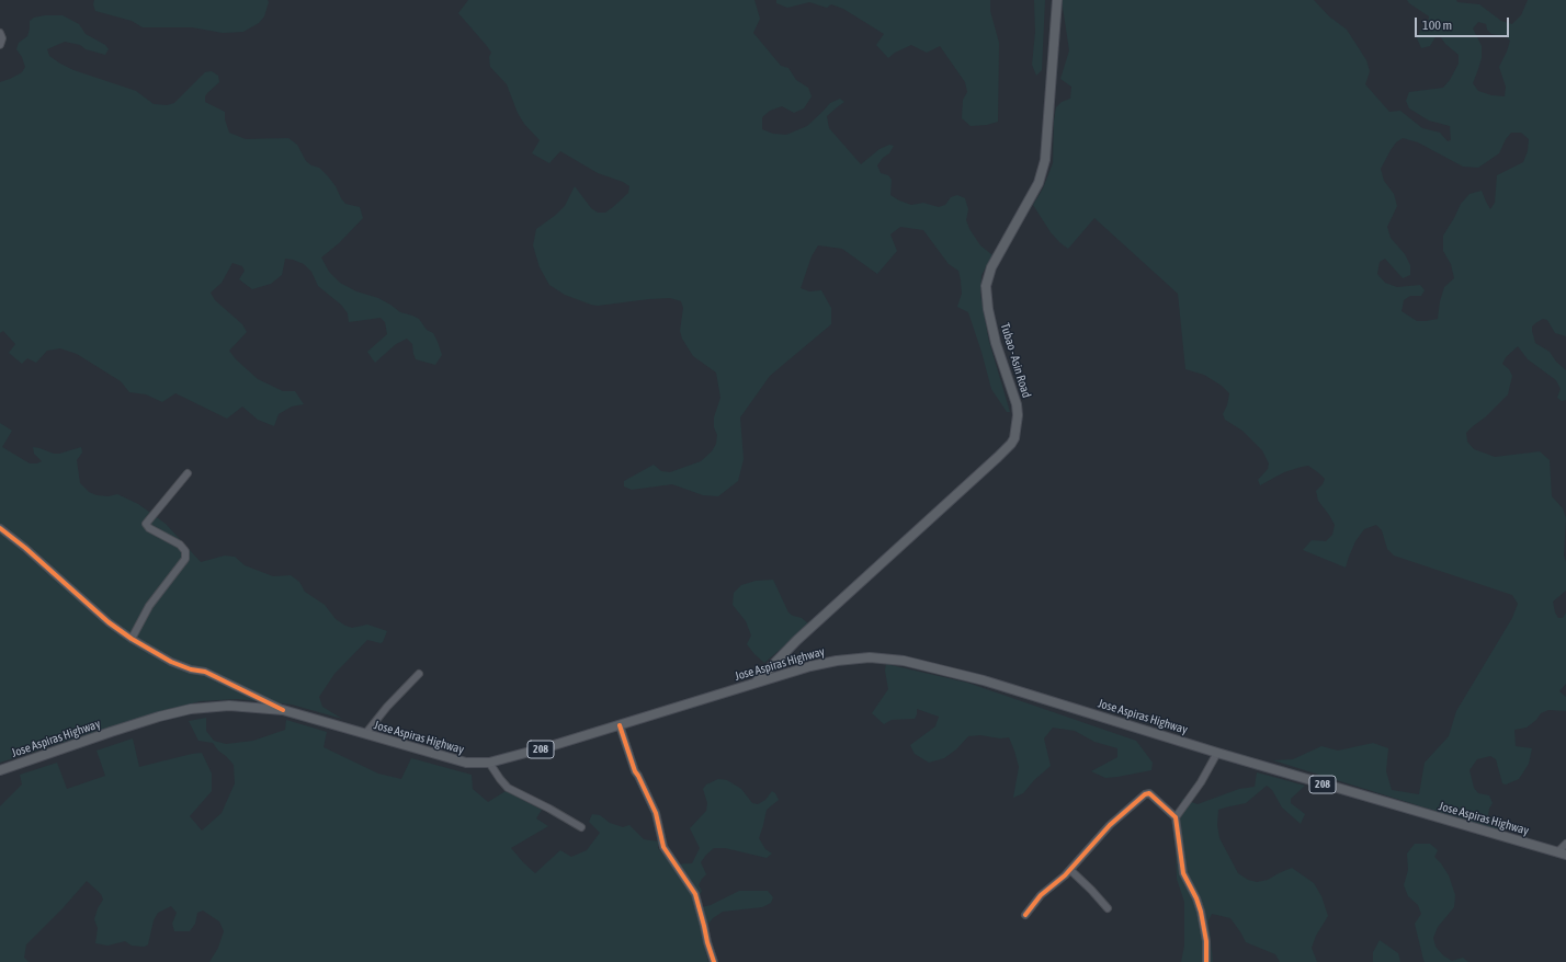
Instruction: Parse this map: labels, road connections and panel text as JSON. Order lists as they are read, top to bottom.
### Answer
{
  "streets": {
    "main road": ["Tubao - Asin Road", "Jose Aspiras Highway", "208"]
  },
  "crossings": [
    ["Tubao - Asin Road", "Jose Aspiras Highway"]
  ],
  "scale_bar": "100 m"
}
